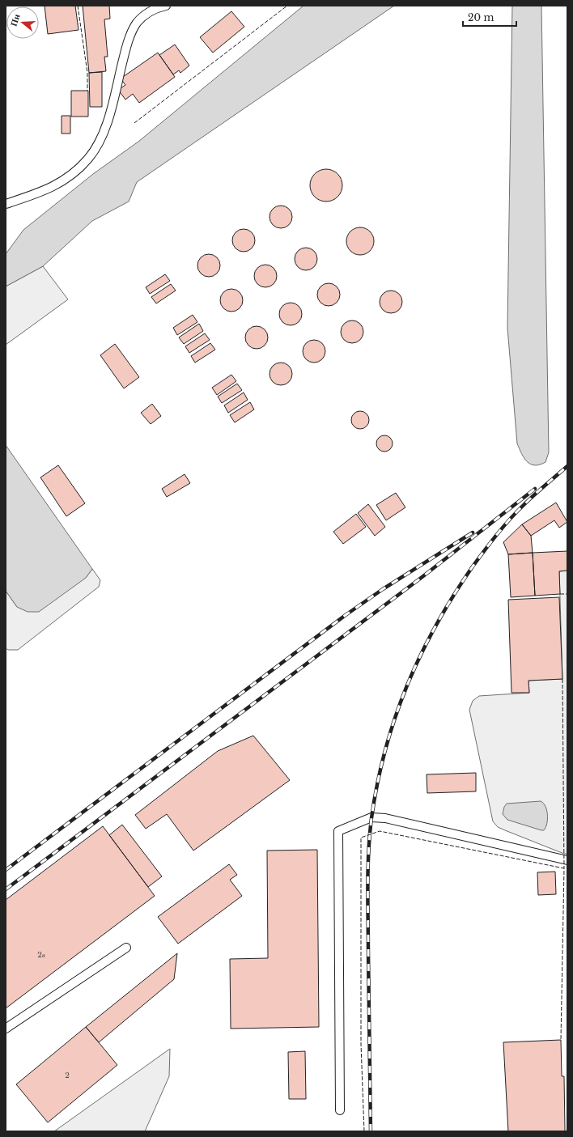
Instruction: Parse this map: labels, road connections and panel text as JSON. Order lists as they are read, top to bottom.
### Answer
{
  "house_numbers": ["2а", "2"],
  "scale_bar": "20 m",
  "north": "left"
}
